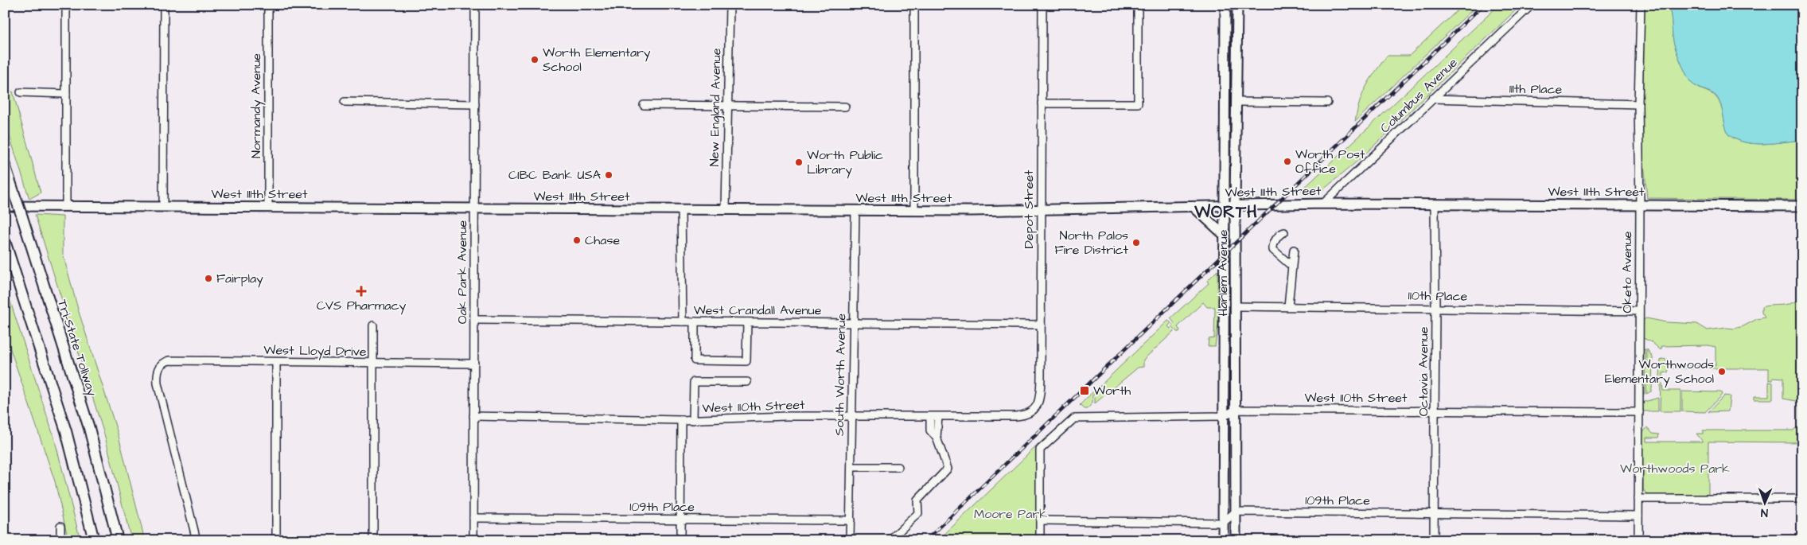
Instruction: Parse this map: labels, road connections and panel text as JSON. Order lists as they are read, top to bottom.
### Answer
{
  "streets": {
    "highway": ["Tri-State Tollway"],
    "main road": ["West 111th Street", "Harlem Avenue"],
    "street": [
      "111th Place",
      "Columbus Avenue",
      "Normandy Avenue",
      "New England Avenue",
      "Depot Street",
      "Oak Park Avenue",
      "Oketo Avenue",
      "110th Place",
      "West Crandall Avenue",
      "West Lloyd Drive",
      "Octavia Avenue",
      "South Worth Avenue",
      "West 110th Street",
      "109th Place"
    ]
  },
  "crossings": [
    ["111th Place", "Columbus Avenue"],
    ["111th Place", "Oketo Avenue"],
    ["Columbus Avenue", "West 111th Street"],
    ["Normandy Avenue", "West 111th Street"],
    ["New England Avenue", "West 111th Street"],
    ["West 111th Street", "Depot Street"],
    ["West 111th Street", "Oak Park Avenue"],
    ["West 111th Street", "Oketo Avenue"],
    ["West 111th Street", "Harlem Avenue"],
    ["West 111th Street", "Octavia Avenue"],
    ["West 111th Street", "South Worth Avenue"],
    ["Depot Street", "West Crandall Avenue"],
    ["Depot Street", "West 110th Street"],
    ["Oak Park Avenue", "West Crandall Avenue"],
    ["Oak Park Avenue", "West Lloyd Drive"],
    ["Oak Park Avenue", "West 110th Street"],
    ["Oak Park Avenue", "109th Place"],
    ["Oketo Avenue", "110th Place"],
    ["Oketo Avenue", "West 110th Street"],
    ["Oketo Avenue", "109th Place"],
    ["Harlem Avenue", "110th Place"],
    ["Harlem Avenue", "West 110th Street"],
    ["Harlem Avenue", "109th Place"],
    ["110th Place", "Octavia Avenue"],
    ["West Crandall Avenue", "South Worth Avenue"],
    ["Octavia Avenue", "West 110th Street"],
    ["Octavia Avenue", "109th Place"],
    ["South Worth Avenue", "West 110th Street"],
    ["South Worth Avenue", "109th Place"]
  ],
  "districts": ["WORTH"],
  "parks": ["Worthwoods Park", "Moore Park"],
  "places": {
    "other": [
      "Worth Elementary School",
      "Worth Post Office",
      "Worth Public Library",
      "CIBC Bank USA",
      "Chase",
      "North Palos Fire District",
      "Fairplay",
      "Worthwoods Elementary School"
    ],
    "health": ["CVS Pharmacy"],
    "transit": ["Worth"]
  },
  "north": "bottom"
}
